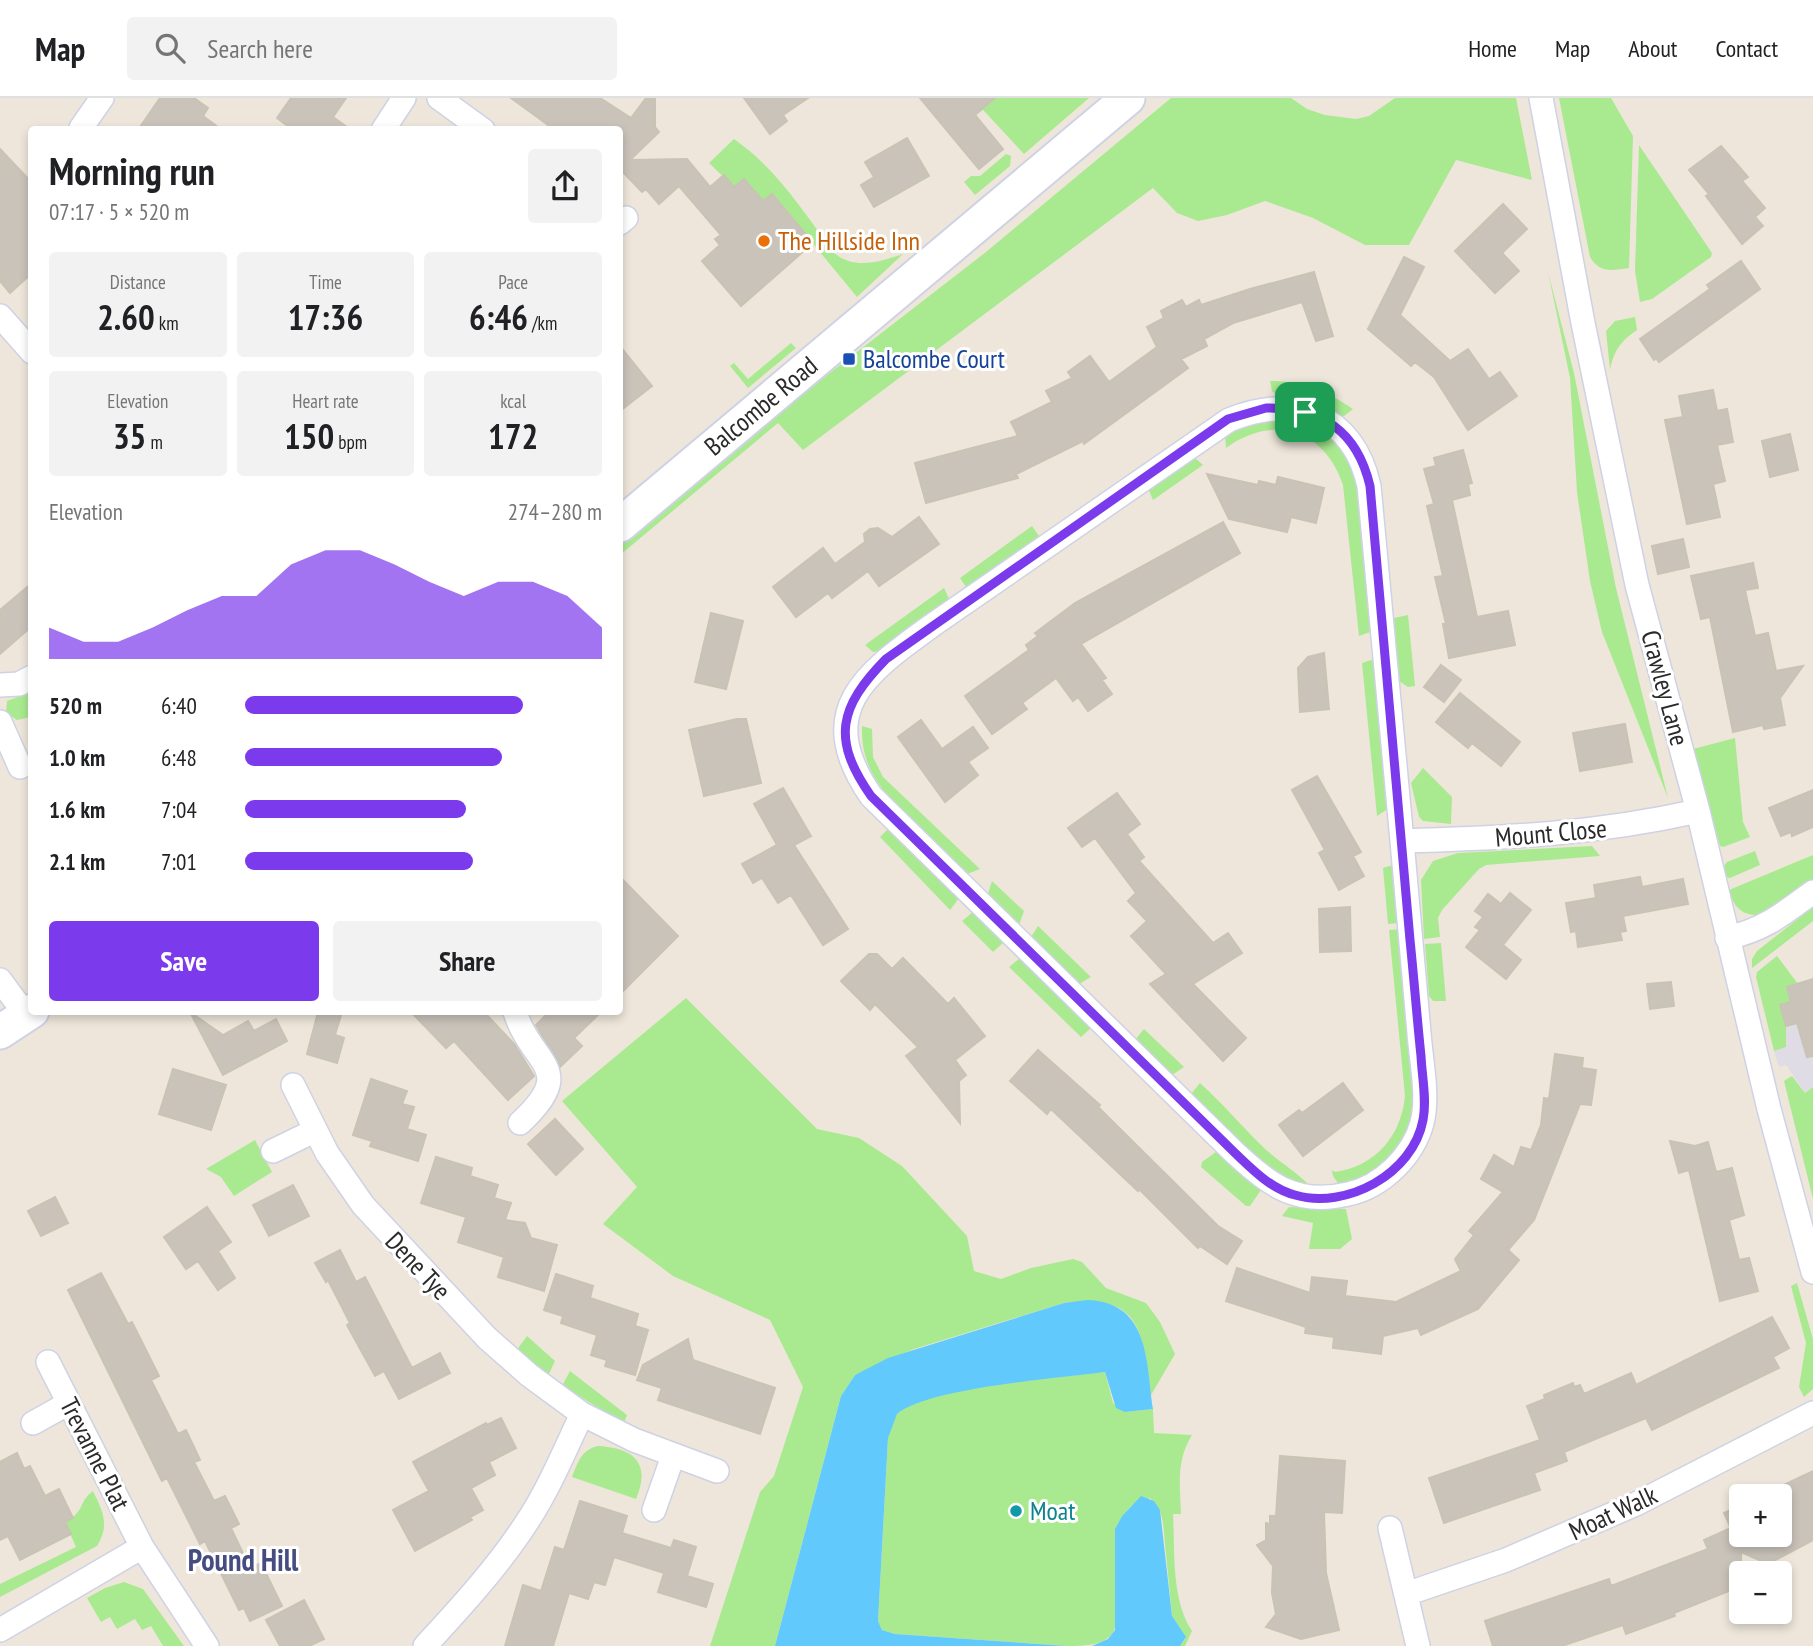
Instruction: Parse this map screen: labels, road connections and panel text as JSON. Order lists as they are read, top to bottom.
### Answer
{
  "streets": {
    "main road": ["Balcombe Road"],
    "street": [
      "Crawley Lane",
      "Mount Close",
      "Dene Tye",
      "Trevanne Plat",
      "Moat Walk"
    ]
  },
  "crossings": [
    ["Crawley Lane", "Mount Close"]
  ],
  "districts": ["Pound Hill"],
  "places": {
    "other": ["The Hillside Inn", "Moat"],
    "transit": ["Balcombe Court"]
  },
  "page": {
    "header": "Map",
    "search": "Search here",
    "nav": [
      "Home",
      "Map",
      "About",
      "Contact"
    ],
    "heading": ["Morning run", "07:17 · 5 × 520 m"],
    "stats": [
      ["Distance", "2.60 km"],
      ["Time", "17:36"],
      ["Pace", "6:46 /km"],
      ["Elevation", "35 m"],
      ["Heart rate", "150 bpm"],
      ["kcal", "172"]
    ],
    "chart": ["Elevation", "274–280 m"],
    "list": [
      {
        "name": "520 m",
        "note": "6:40"
      },
      {
        "name": "1.0 km",
        "note": "6:48"
      },
      {
        "name": "1.6 km",
        "note": "7:04"
      },
      {
        "name": "2.1 km",
        "note": "7:01"
      }
    ],
    "buttons": ["Save", "Share"],
    "map_buttons": ["+", "−"]
  }
}
